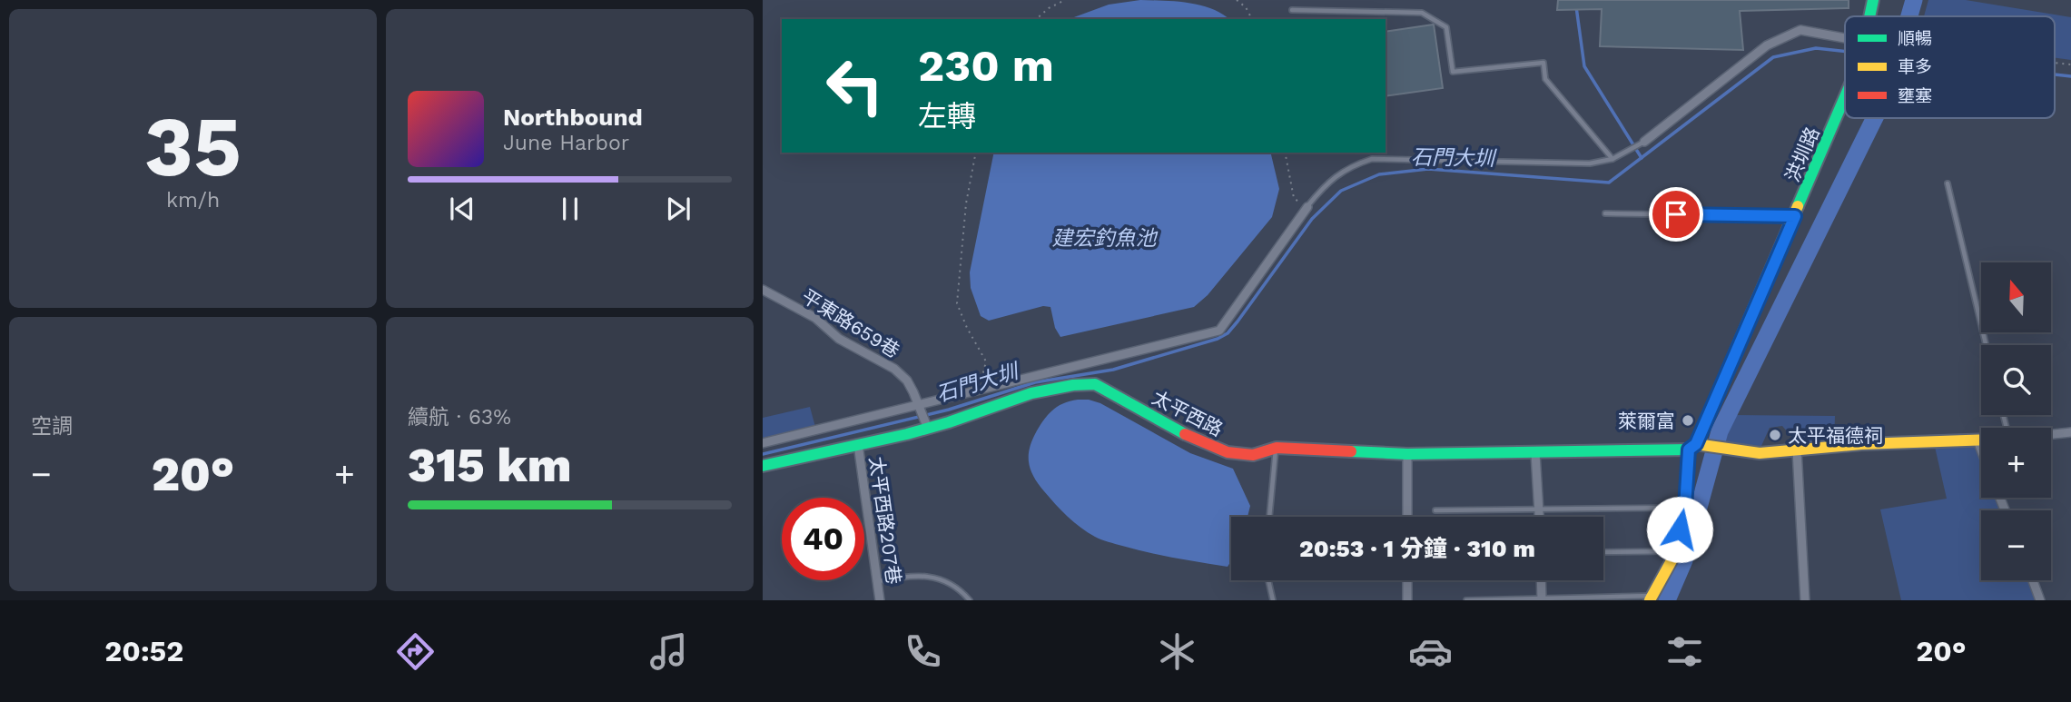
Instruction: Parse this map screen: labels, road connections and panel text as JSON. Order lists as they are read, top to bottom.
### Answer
{
  "streets": {
    "street": [
      "洪圳路",
      "平東路659巷",
      "太平西路",
      "太平西路207巷"
    ]
  },
  "crossings": [
    ["洪圳路", "太平西路"],
    ["平東路659巷", "太平西路"],
    ["太平西路", "太平西路207巷"]
  ],
  "water": ["石門大圳", "建宏釣魚池"],
  "places": ["萊爾富", "太平福德祠"],
  "legend": ["順暢", "車多", "壅塞"],
  "north": "top",
  "page": {
    "tile": [
      ["35", "km/h"],
      "空調",
      ["續航 · 63%", "315 km"]
    ],
    "turn": ["230 m", "左轉"],
    "song": ["Northbound", "June Harbor"],
    "map_buttons": ["+", "−"],
    "heat": ["−", "20°", "+"],
    "limit": "40",
    "trip": "20:53 · 1 分鐘 · 310 m",
    "tabs": ["20:52", "20°"]
  }
}
